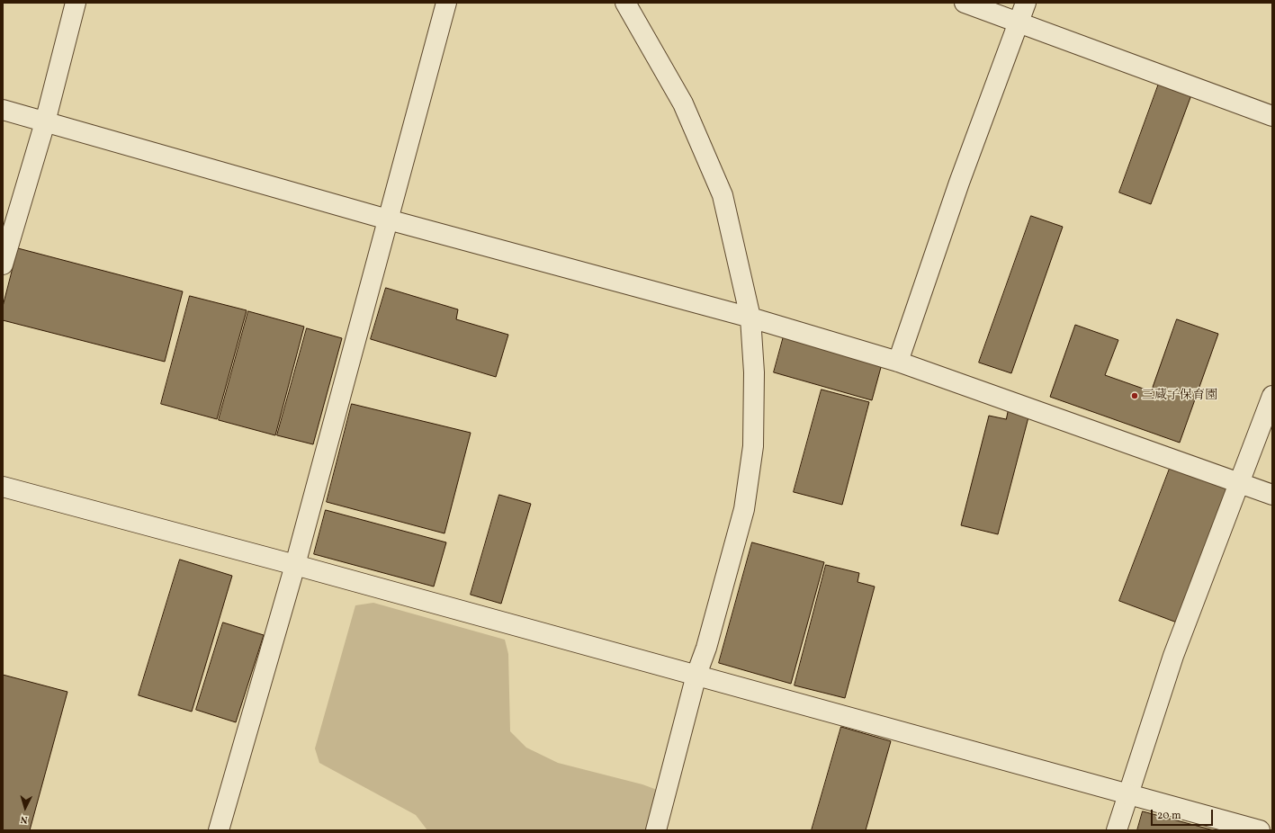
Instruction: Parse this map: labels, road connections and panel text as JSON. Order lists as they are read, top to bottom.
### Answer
{
  "places": ["三蔵子保育園"],
  "scale_bar": "20 m",
  "north": "bottom"
}
